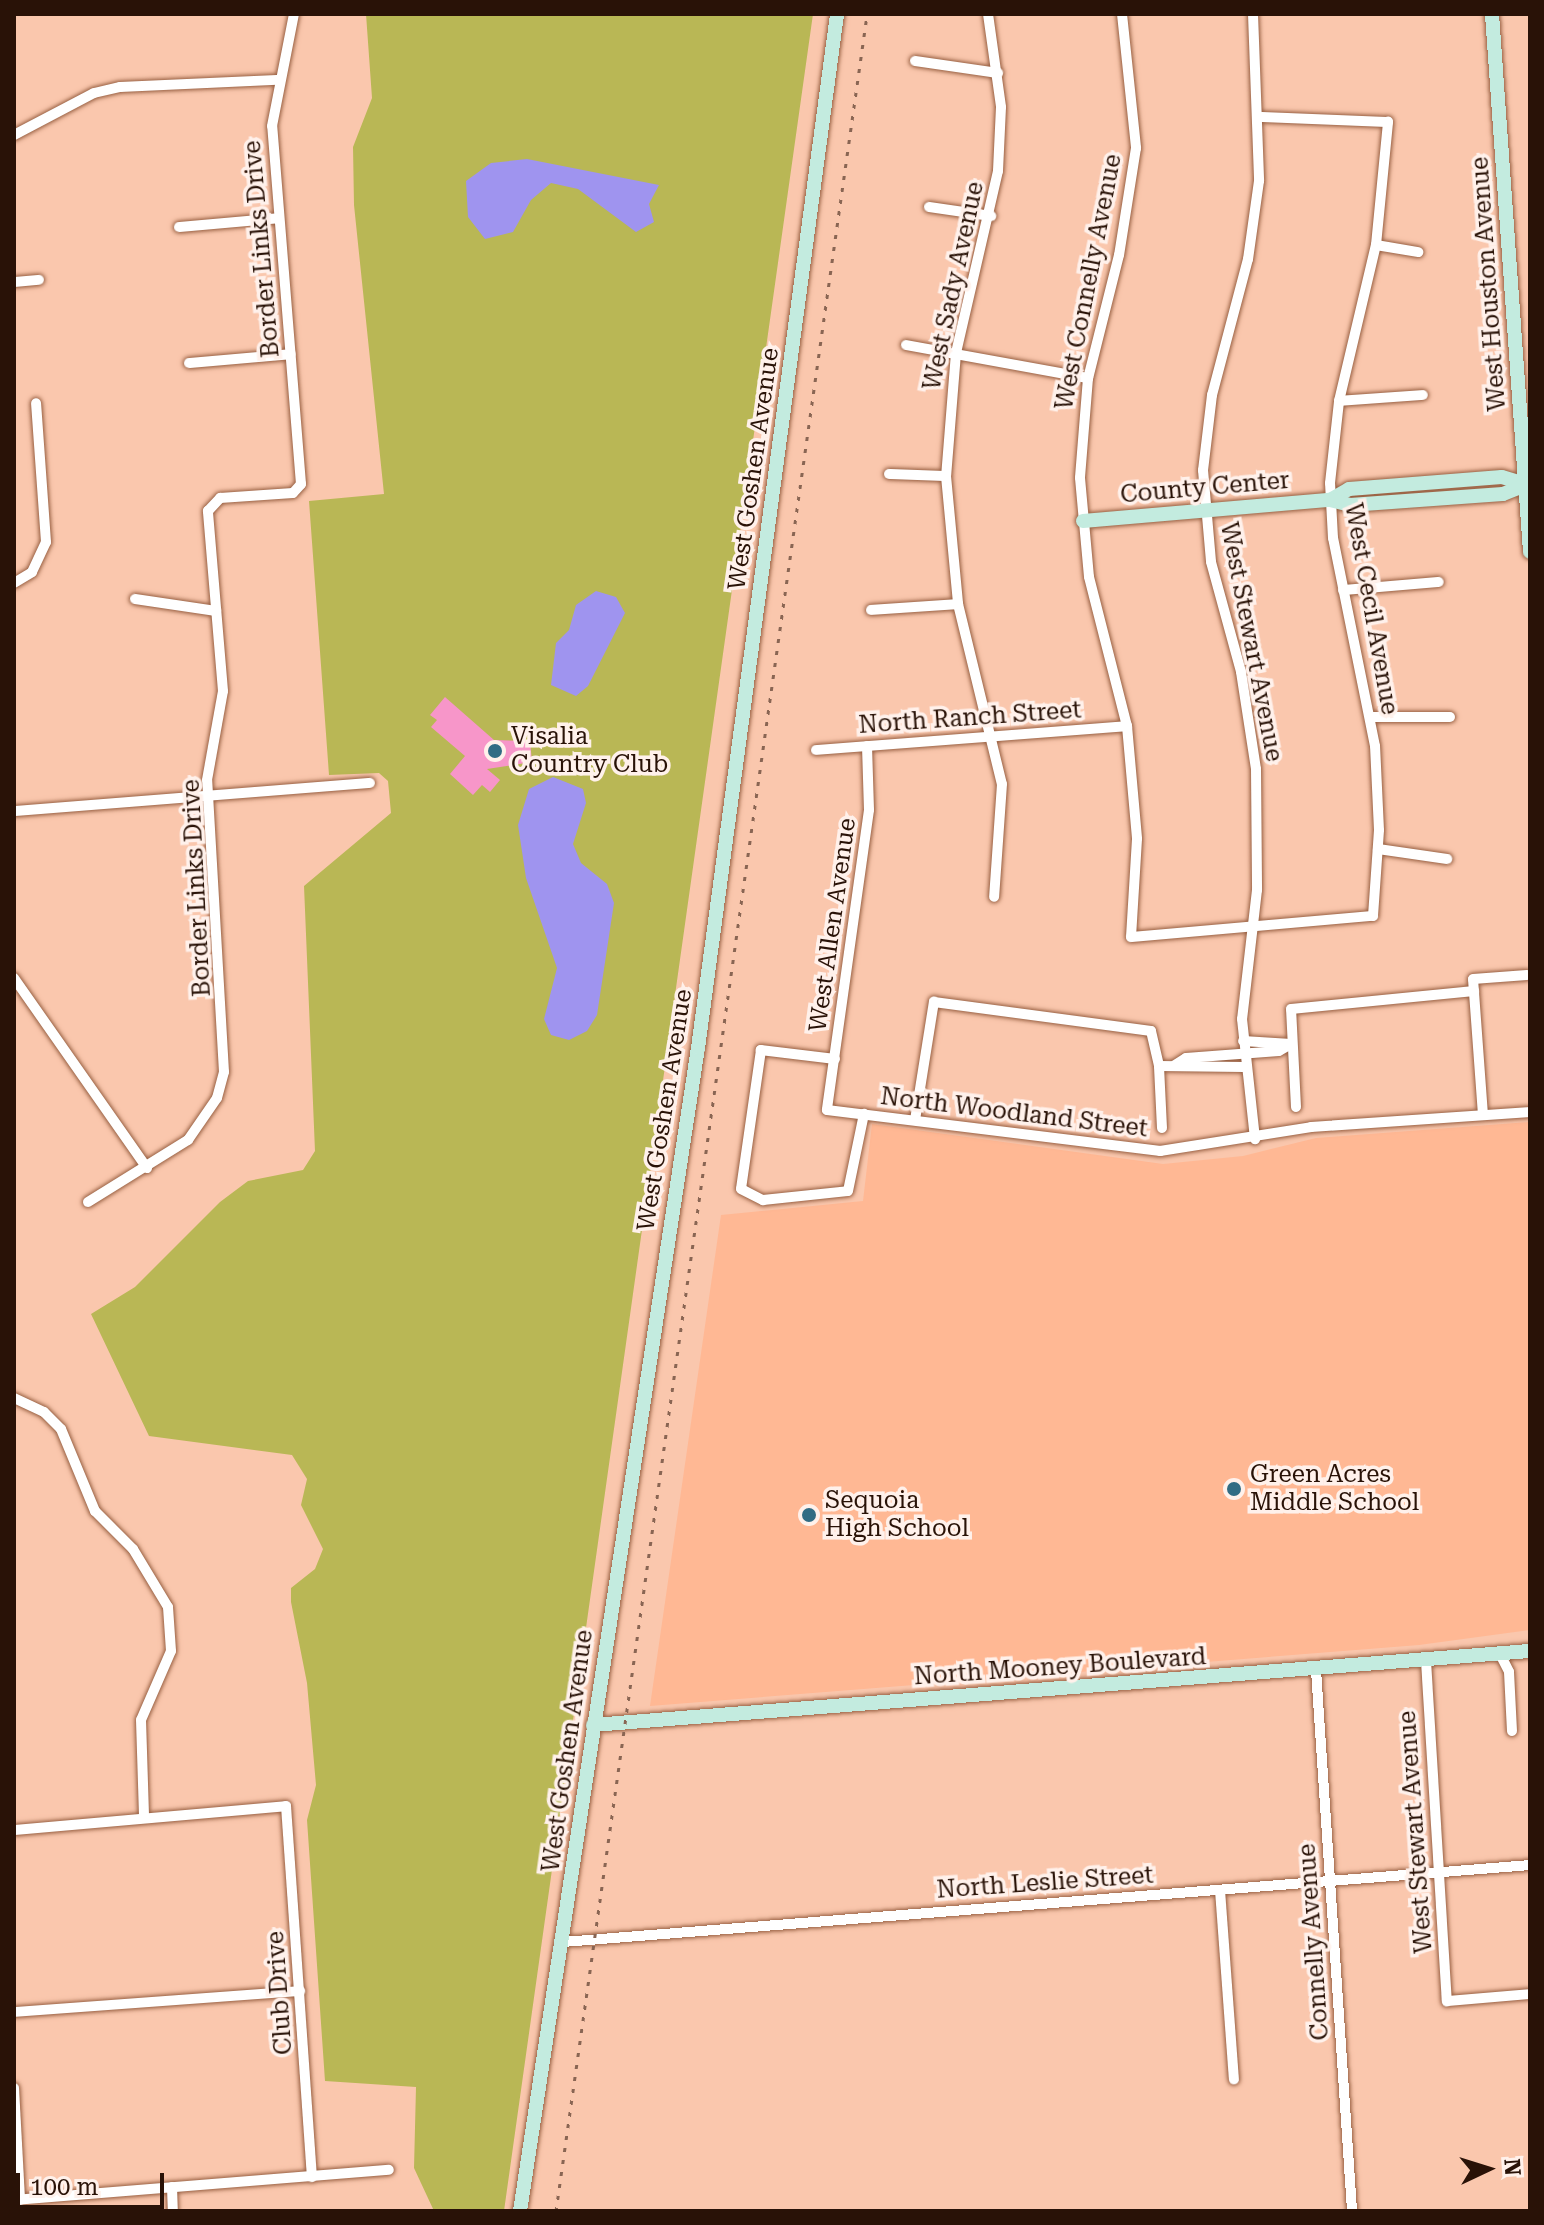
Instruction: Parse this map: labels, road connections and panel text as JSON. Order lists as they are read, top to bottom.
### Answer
{
  "streets": {
    "main road": [
      "West Houston Avenue",
      "West Goshen Avenue",
      "County Center",
      "North Mooney Boulevard"
    ],
    "street": [
      "Border Links Drive",
      "West Connelly Avenue",
      "West Sady Avenue",
      "West Cecil Avenue",
      "West Stewart Avenue",
      "North Ranch Street",
      "West Allen Avenue",
      "North Woodland Street",
      "North Leslie Street",
      "Connelly Avenue",
      "Club Drive"
    ]
  },
  "crossings": [
    ["West Connelly Avenue", "County Center"],
    ["West Connelly Avenue", "West Cecil Avenue"],
    ["West Connelly Avenue", "West Stewart Avenue"],
    ["West Connelly Avenue", "North Ranch Street"],
    ["West Houston Avenue", "County Center"],
    ["West Sady Avenue", "North Ranch Street"],
    ["West Goshen Avenue", "North Mooney Boulevard"],
    ["West Goshen Avenue", "North Leslie Street"],
    ["County Center", "West Cecil Avenue"],
    ["County Center", "West Stewart Avenue"],
    ["West Cecil Avenue", "West Stewart Avenue"],
    ["West Stewart Avenue", "North Woodland Street"],
    ["West Stewart Avenue", "North Mooney Boulevard"],
    ["West Stewart Avenue", "North Leslie Street"],
    ["North Ranch Street", "West Allen Avenue"],
    ["West Allen Avenue", "North Woodland Street"],
    ["North Mooney Boulevard", "Connelly Avenue"],
    ["North Leslie Street", "Connelly Avenue"]
  ],
  "places": ["Visalia Country Club", "Green Acres Middle School", "Sequoia High School"],
  "scale_bar": "100 m",
  "north": "right"
}
